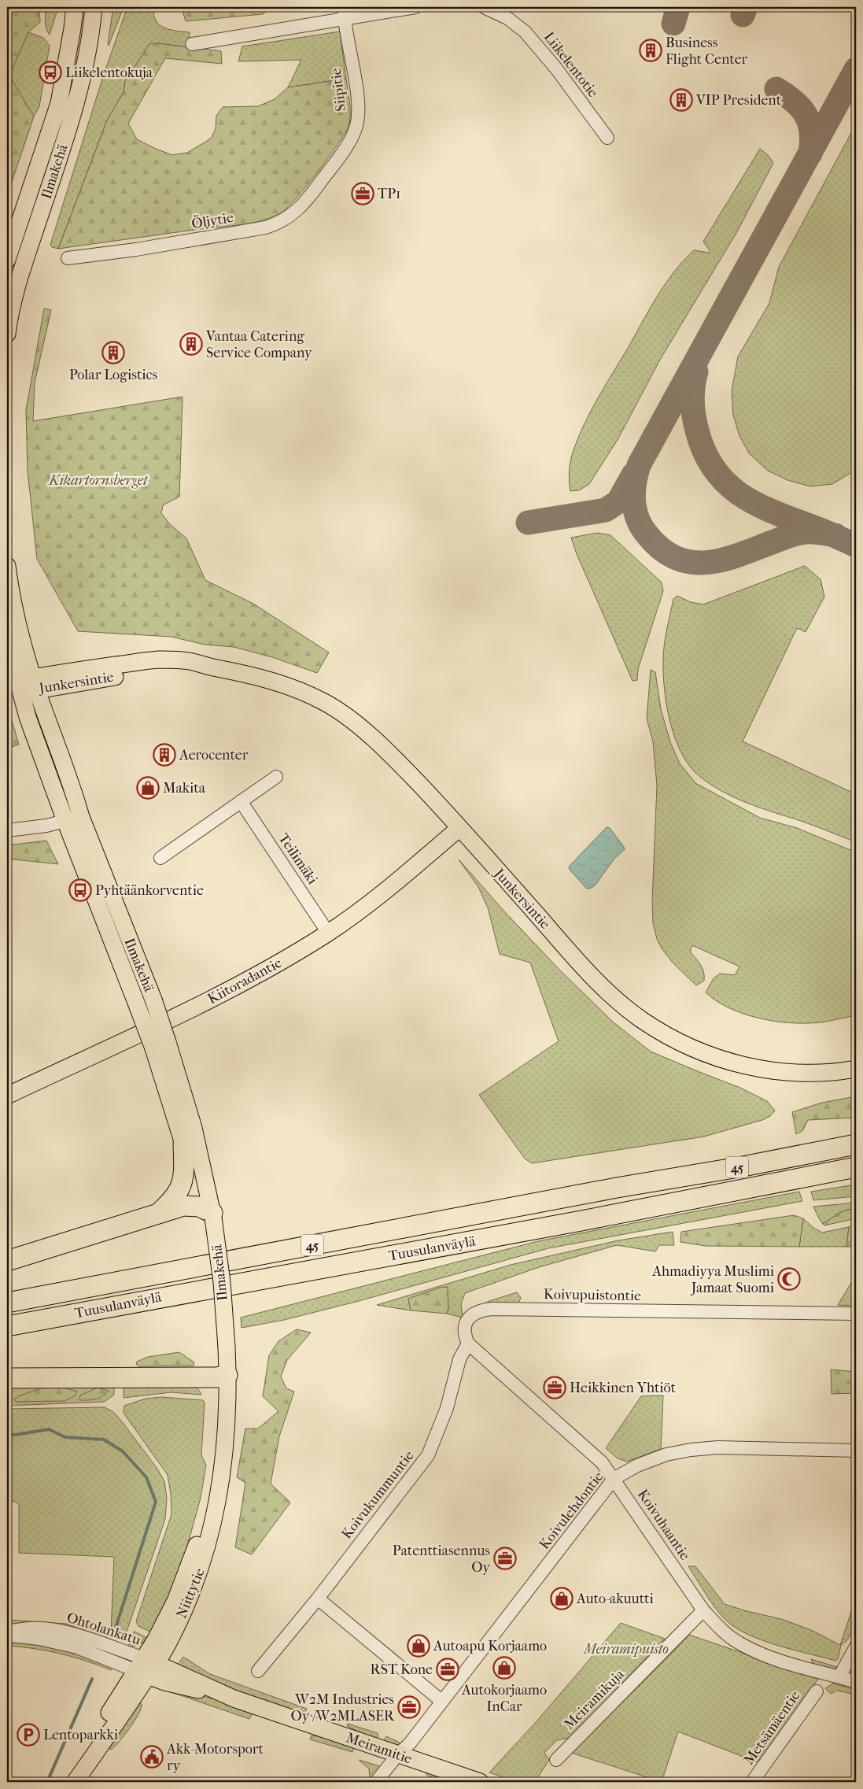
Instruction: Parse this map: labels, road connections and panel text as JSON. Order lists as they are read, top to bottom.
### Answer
{
  "streets": {
    "highway": ["45", "Tuusulanväylä"],
    "main road": [
      "Ilmakehä",
      "Junkersintie",
      "Kiitoradantie",
      "Niittytie",
      "Meiramitie"
    ],
    "street": [
      "Liikelentotie",
      "Siipitie",
      "Öljytie",
      "Teilimäki",
      "Koivupuistontie",
      "Koivukummuntie",
      "Koivulehdontie",
      "Koivuhaantie",
      "Ohtolankatu",
      "Meiramikuja",
      "Metsämäentie"
    ]
  },
  "crossings": [
    ["Siipitie", "Öljytie"],
    ["Ilmakehä", "Junkersintie"],
    ["Ilmakehä", "Niittytie"],
    ["Junkersintie", "Kiitoradantie"],
    ["Teilimäki", "Kiitoradantie"],
    ["Koivupuistontie", "Koivukummuntie"],
    ["Koivupuistontie", "Koivuhaantie"],
    ["Koivukummuntie", "Koivuhaantie"],
    ["Koivulehdontie", "Koivuhaantie"],
    ["Koivulehdontie", "Meiramitie"],
    ["Koivuhaantie", "Meiramikuja"],
    ["Niittytie", "Ohtolankatu"],
    ["Niittytie", "Meiramitie"],
    ["Ohtolankatu", "Meiramitie"]
  ],
  "parks": ["Kikartornsberget", "Meiramipuisto"],
  "places": {
    "building": [
      "Business Flight Center",
      "VIP President",
      "Vantaa Catering Service Company",
      "Polar Logistics",
      "Aerocenter"
    ],
    "bus stop": ["Liikelentokuja", "Pyhtäänkorventie"],
    "office": [
      "TP1",
      "Heikkinen Yhtiöt",
      "Patenttiasennus Oy",
      "RST Kone",
      "W2M Industries Oy /W2MLASER"
    ],
    "shop": [
      "Makita",
      "Auto-akuutti",
      "Autoapu Korjaamo",
      "Autokorjaamo InCar"
    ],
    "mosque": ["Ahmadiyya Muslimi Jamaat Suomi"],
    "parking": ["Lentoparkki"],
    "public building": ["Akk-Motorsport ry"]
  }
}
